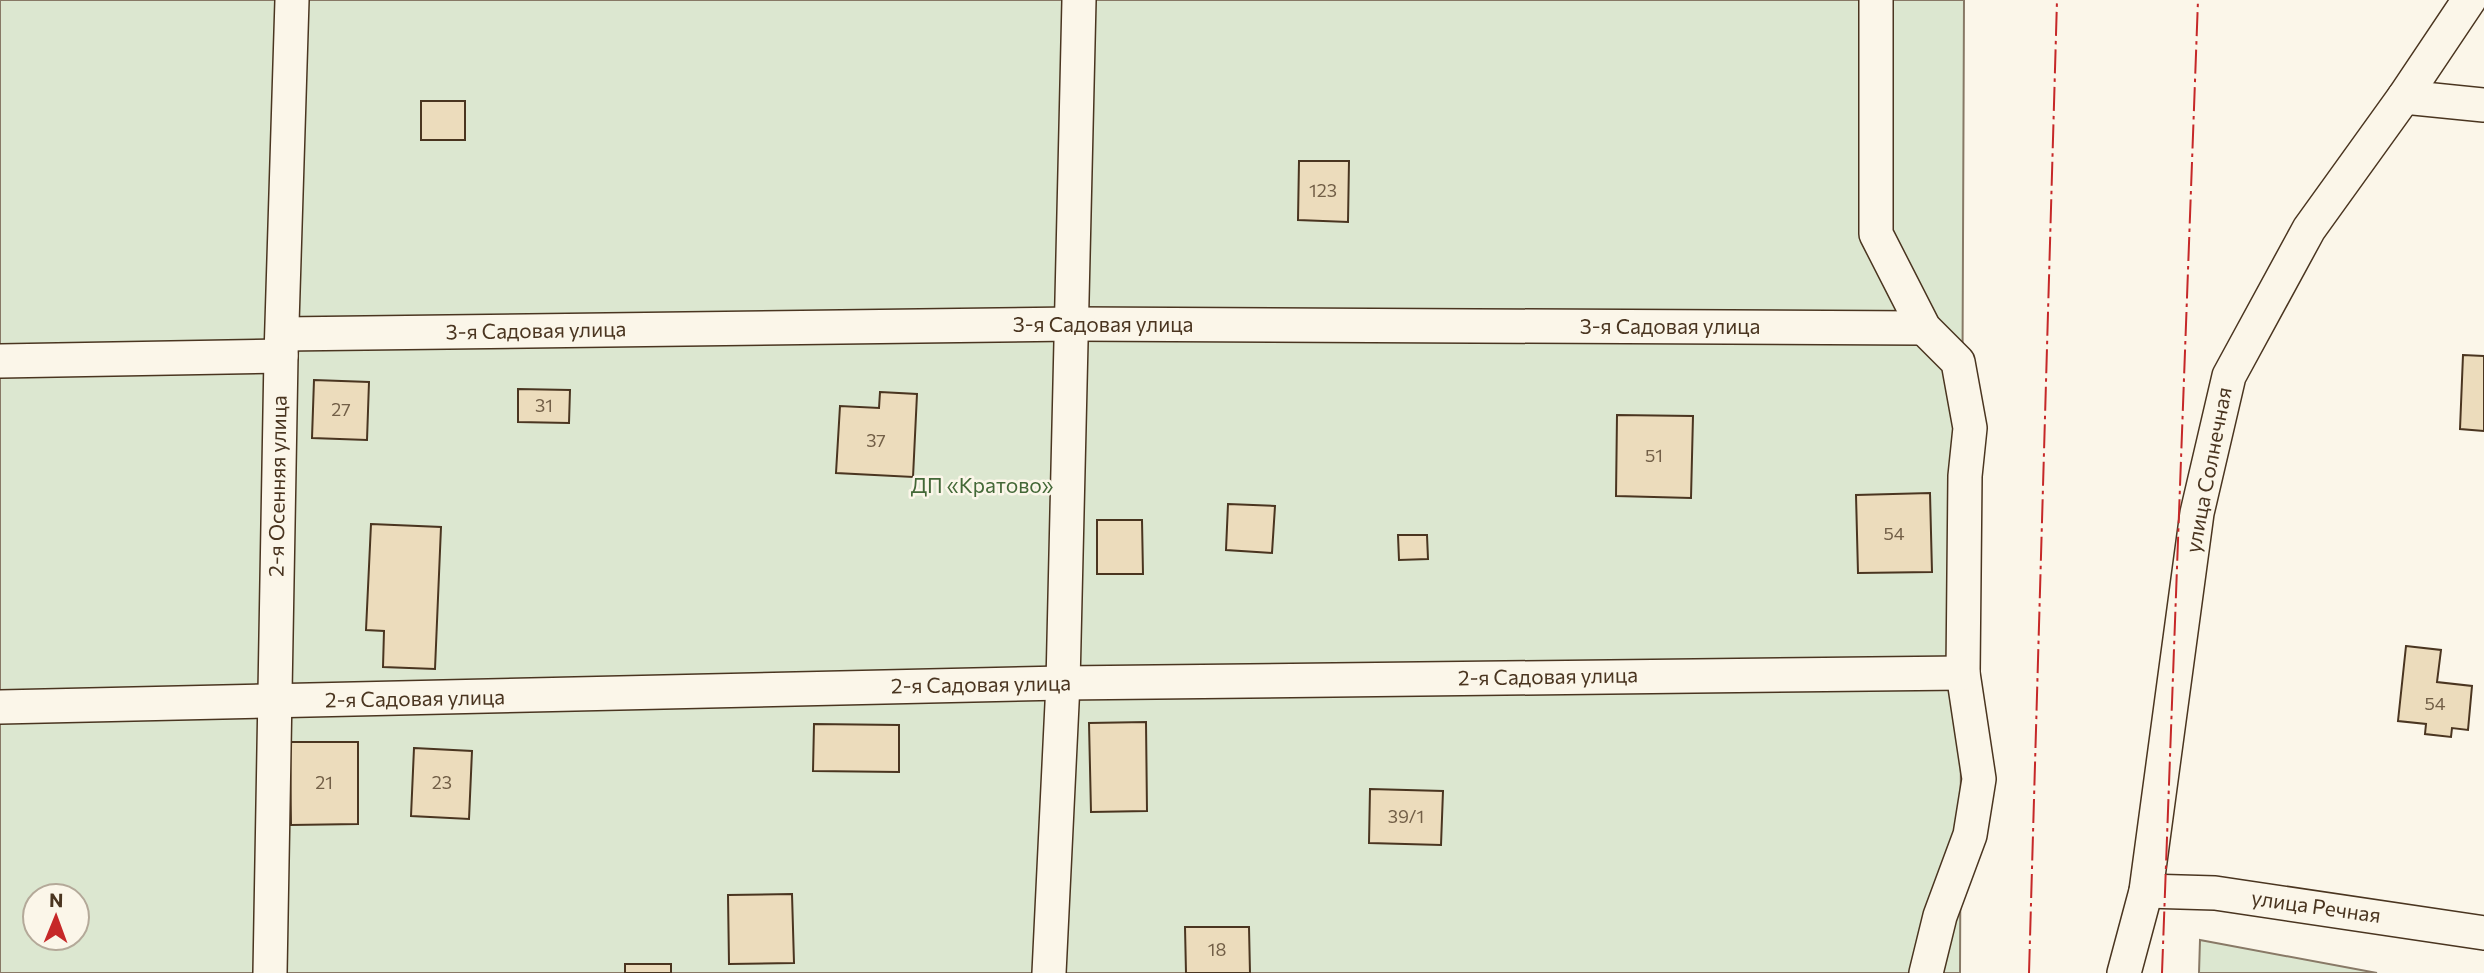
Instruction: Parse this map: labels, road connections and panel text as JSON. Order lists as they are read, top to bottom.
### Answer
{
  "streets": {
    "street": [
      "3-я Садовая улица",
      "улица Солнечная",
      "2-я Осенняя улица",
      "2-я Садовая улица",
      "улица Речная"
    ]
  },
  "crossings": [
    ["3-я Садовая улица", "2-я Осенняя улица"],
    ["улица Солнечная", "улица Речная"],
    ["2-я Осенняя улица", "2-я Садовая улица"]
  ],
  "parks": ["ДП «Кратово»"],
  "house_numbers": [
    "123",
    "31",
    "27",
    "37",
    "51",
    "54",
    "54",
    "21",
    "23",
    "39/1",
    "18"
  ],
  "north": "top"
}
